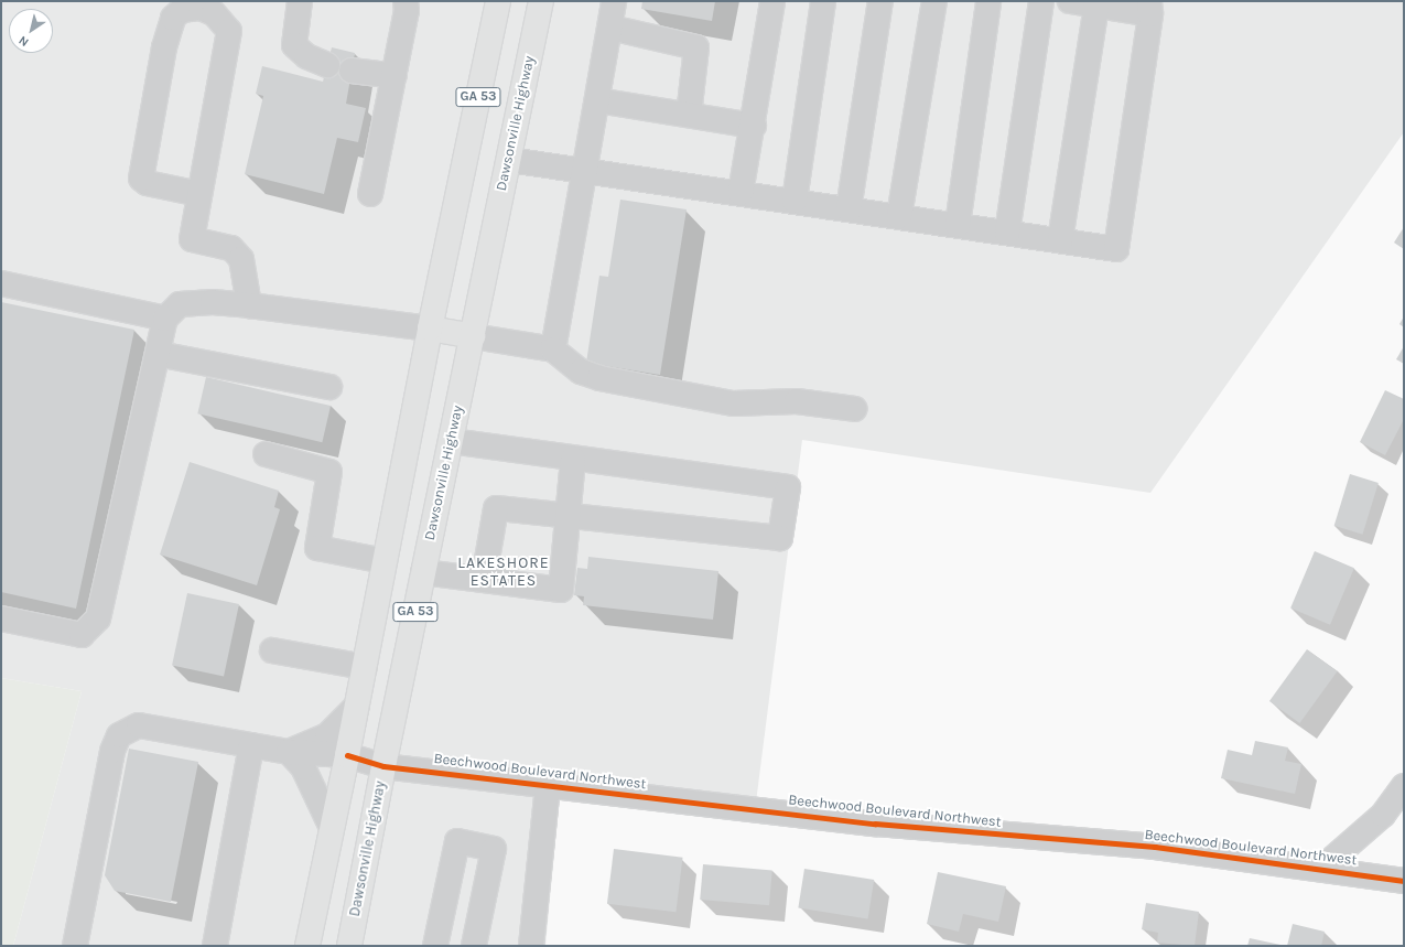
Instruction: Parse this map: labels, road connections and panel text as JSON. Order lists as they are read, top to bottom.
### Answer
{
  "streets": {
    "main road": ["GA 53", "Dawsonville Highway"],
    "street": ["Beechwood Boulevard Northwest"]
  },
  "crossings": [
    ["GA 53", "Beechwood Boulevard Northwest"],
    ["Dawsonville Highway", "Beechwood Boulevard Northwest"]
  ],
  "districts": ["LAKESHORE ESTATES"],
  "north": "bottom left"
}
